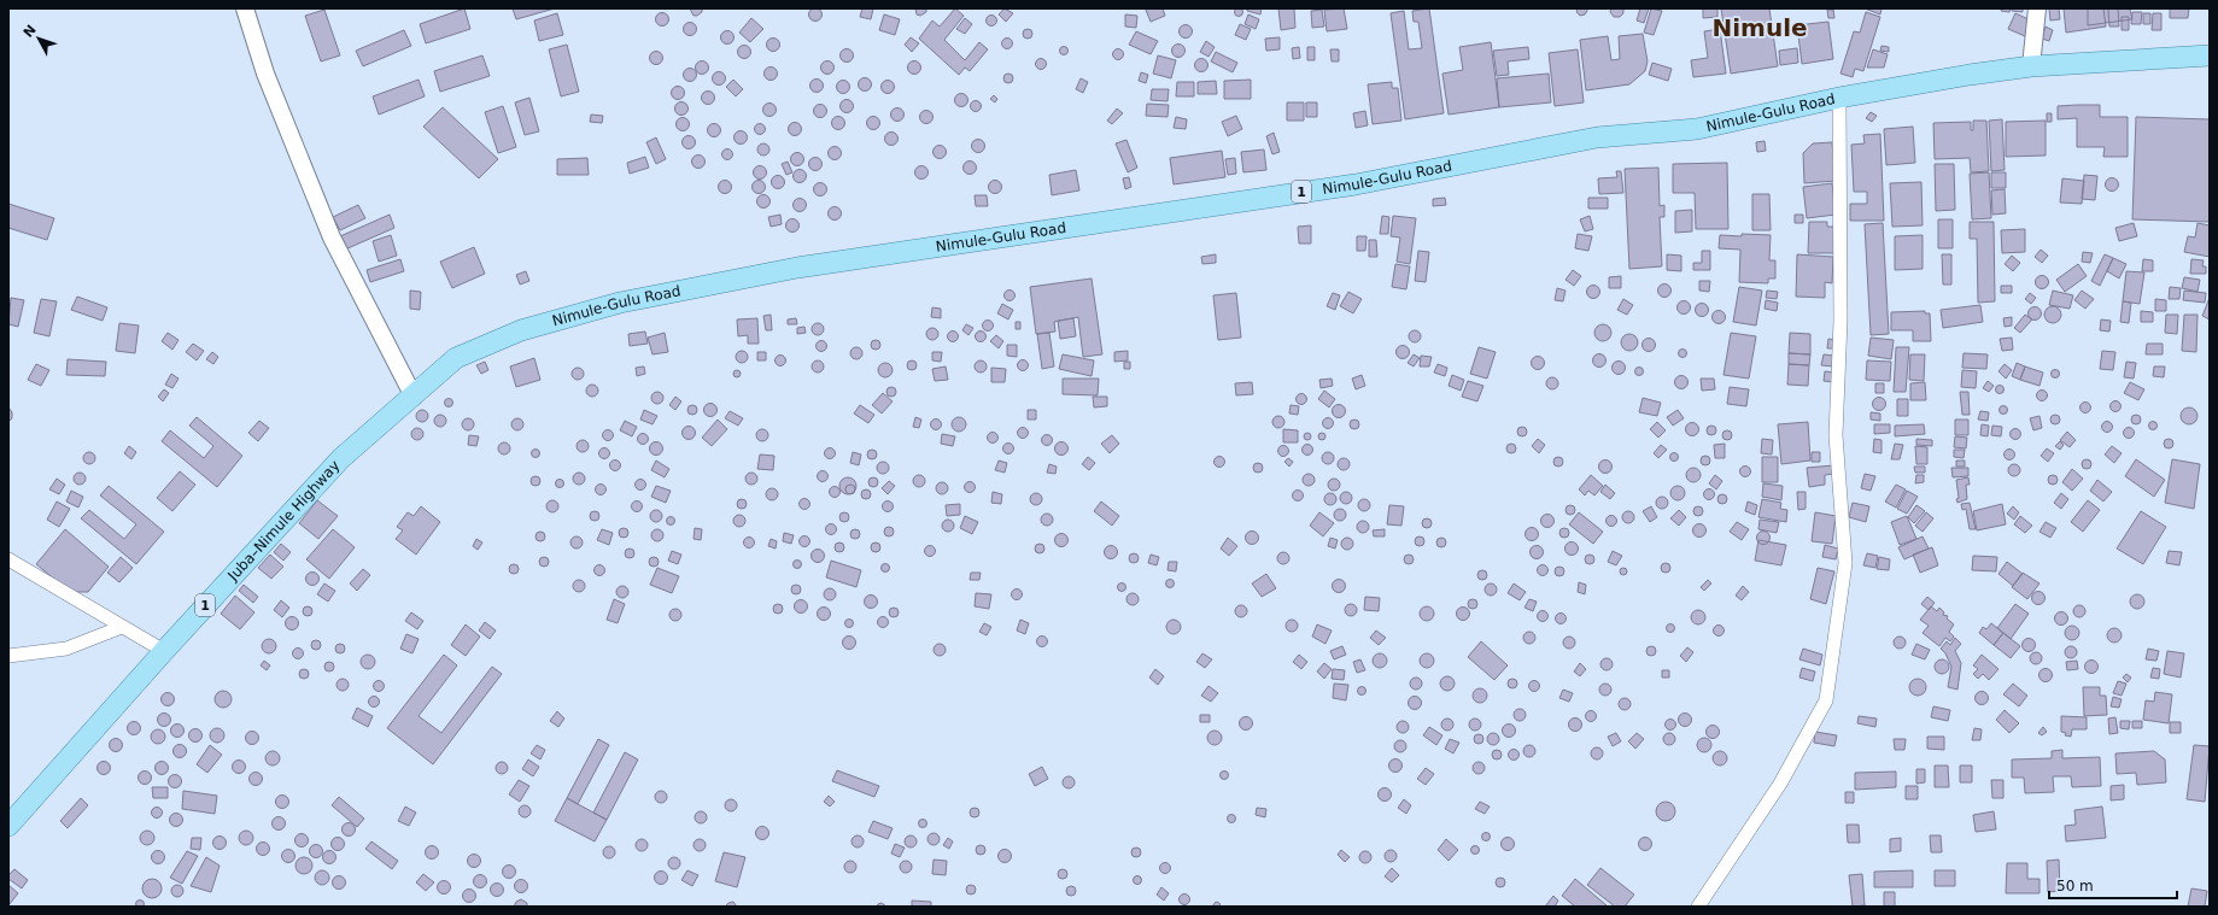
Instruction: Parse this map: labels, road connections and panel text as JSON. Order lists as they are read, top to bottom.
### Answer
{
  "streets": {
    "main road": ["Nimule-Gulu Road", "1", "Juba–Nimule Highway"]
  },
  "crossings": [
    ["Nimule-Gulu Road", "Juba–Nimule Highway"]
  ],
  "districts": ["Nimule"],
  "scale_bar": "50 m",
  "north": "top left"
}
